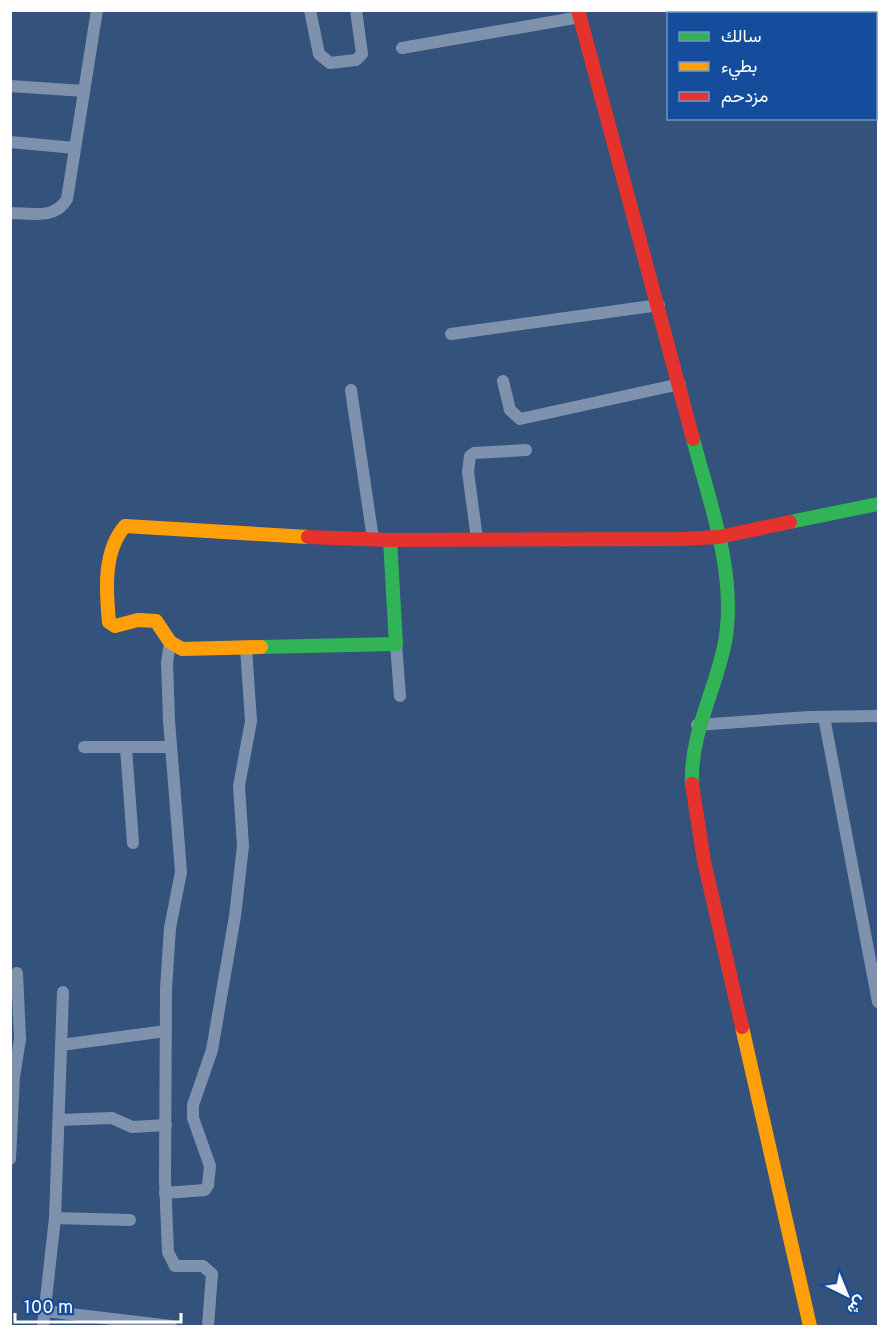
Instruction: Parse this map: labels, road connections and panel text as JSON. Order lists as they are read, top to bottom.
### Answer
{
  "legend": ["سالك", "بطيء", "مزدحم"],
  "scale_bar": "100 m",
  "north": "bottom right"
}
